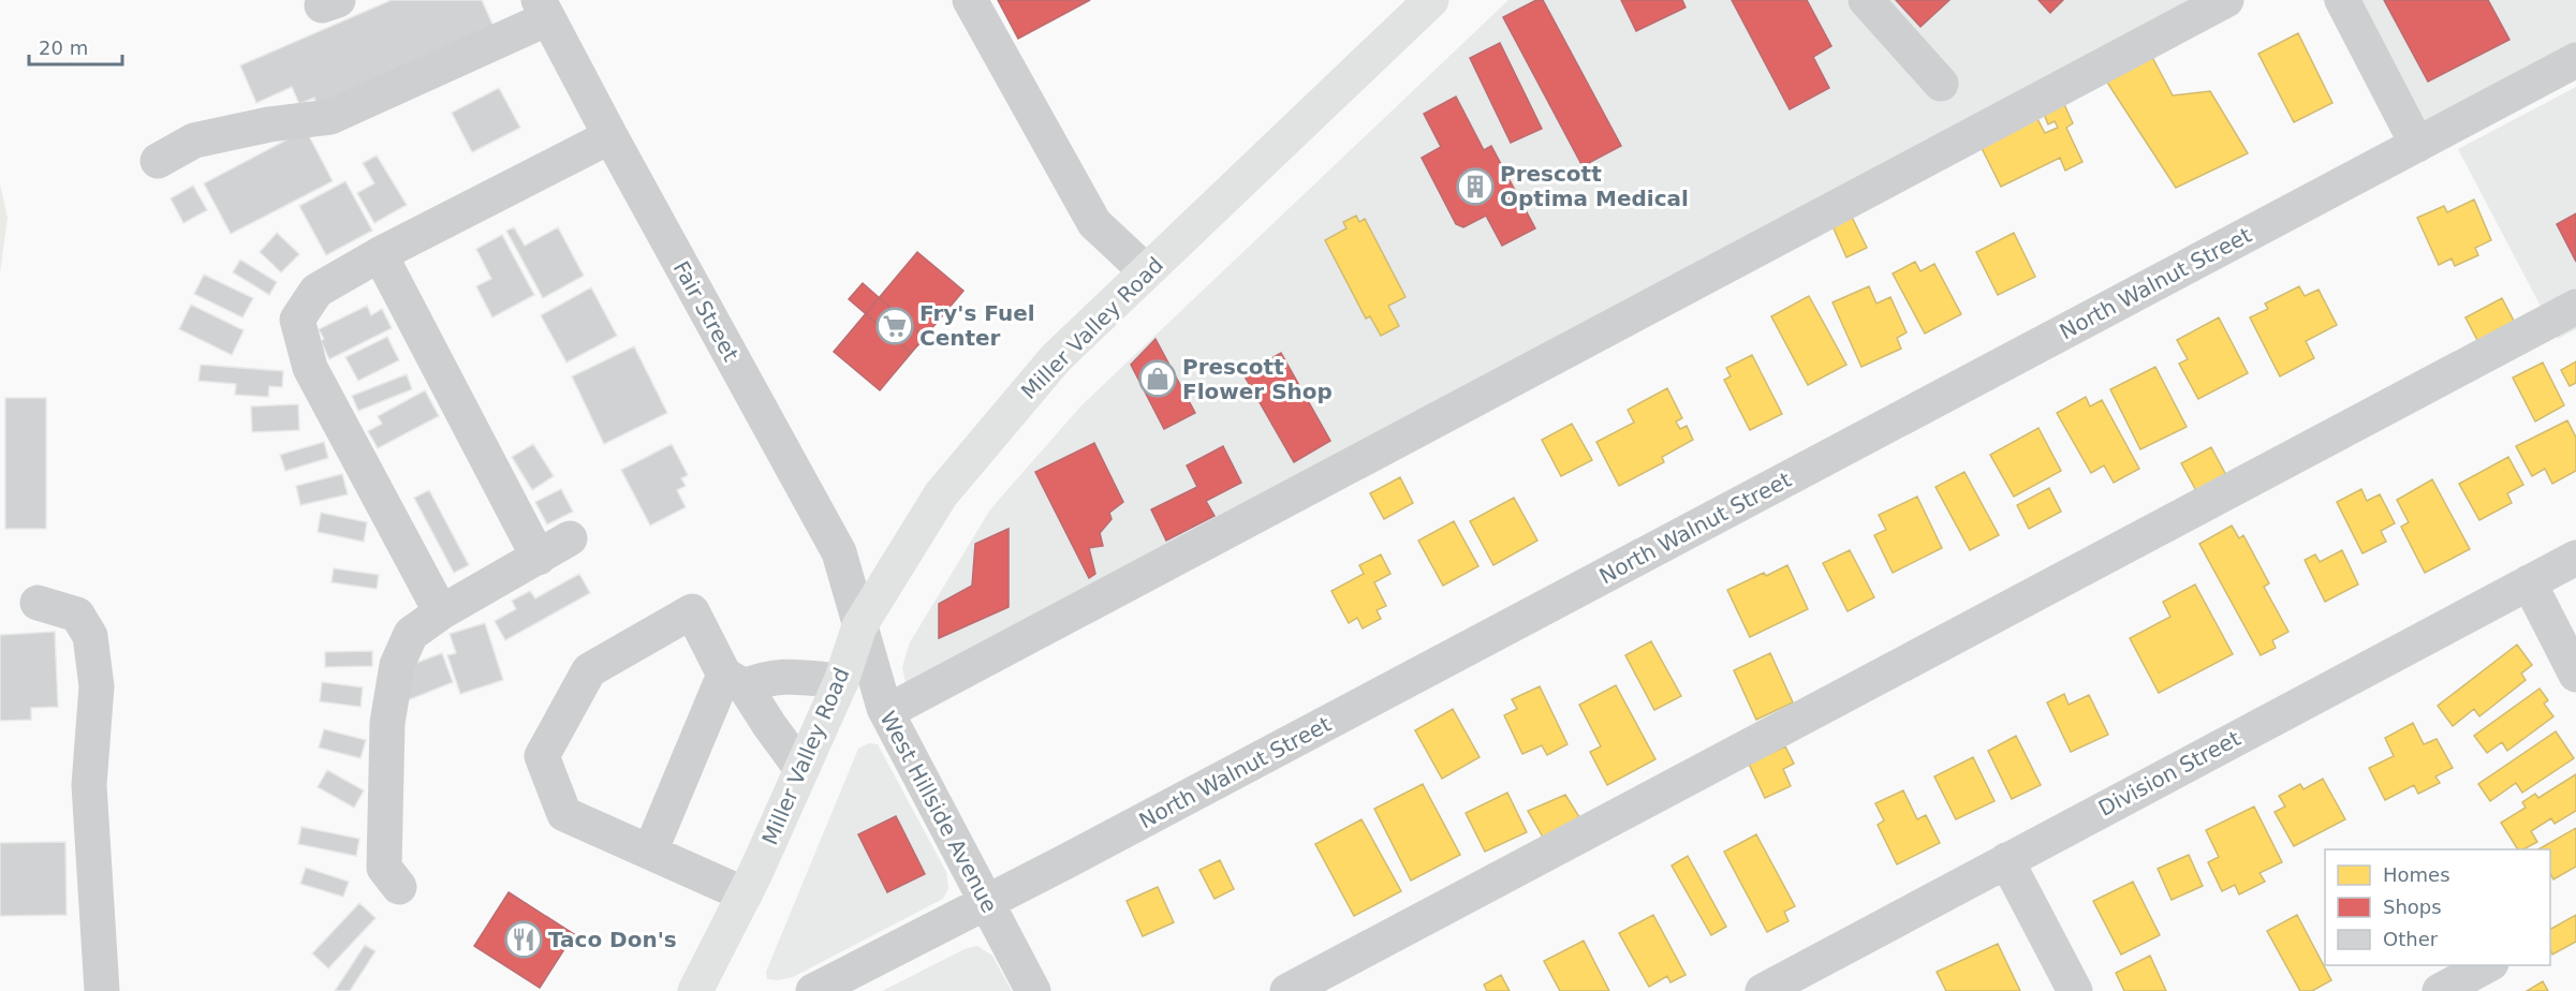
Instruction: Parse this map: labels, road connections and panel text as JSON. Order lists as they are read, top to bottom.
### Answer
{
  "streets": {
    "main road": ["Miller Valley Road"],
    "street": [
      "North Walnut Street",
      "Fair Street",
      "Division Street",
      "West Hillside Avenue"
    ]
  },
  "crossings": [
    ["North Walnut Street", "West Hillside Avenue"],
    ["Fair Street", "Miller Valley Road"],
    ["Fair Street", "West Hillside Avenue"],
    ["Miller Valley Road", "West Hillside Avenue"]
  ],
  "places": {
    "building": ["Prescott Optima Medical"],
    "supermarket": ["Fry's Fuel Center"],
    "shop": ["Prescott Flower Shop"],
    "restaurant": ["Taco Don's"]
  },
  "legend": ["Homes", "Shops", "Other"],
  "scale_bar": "20 m"
}
